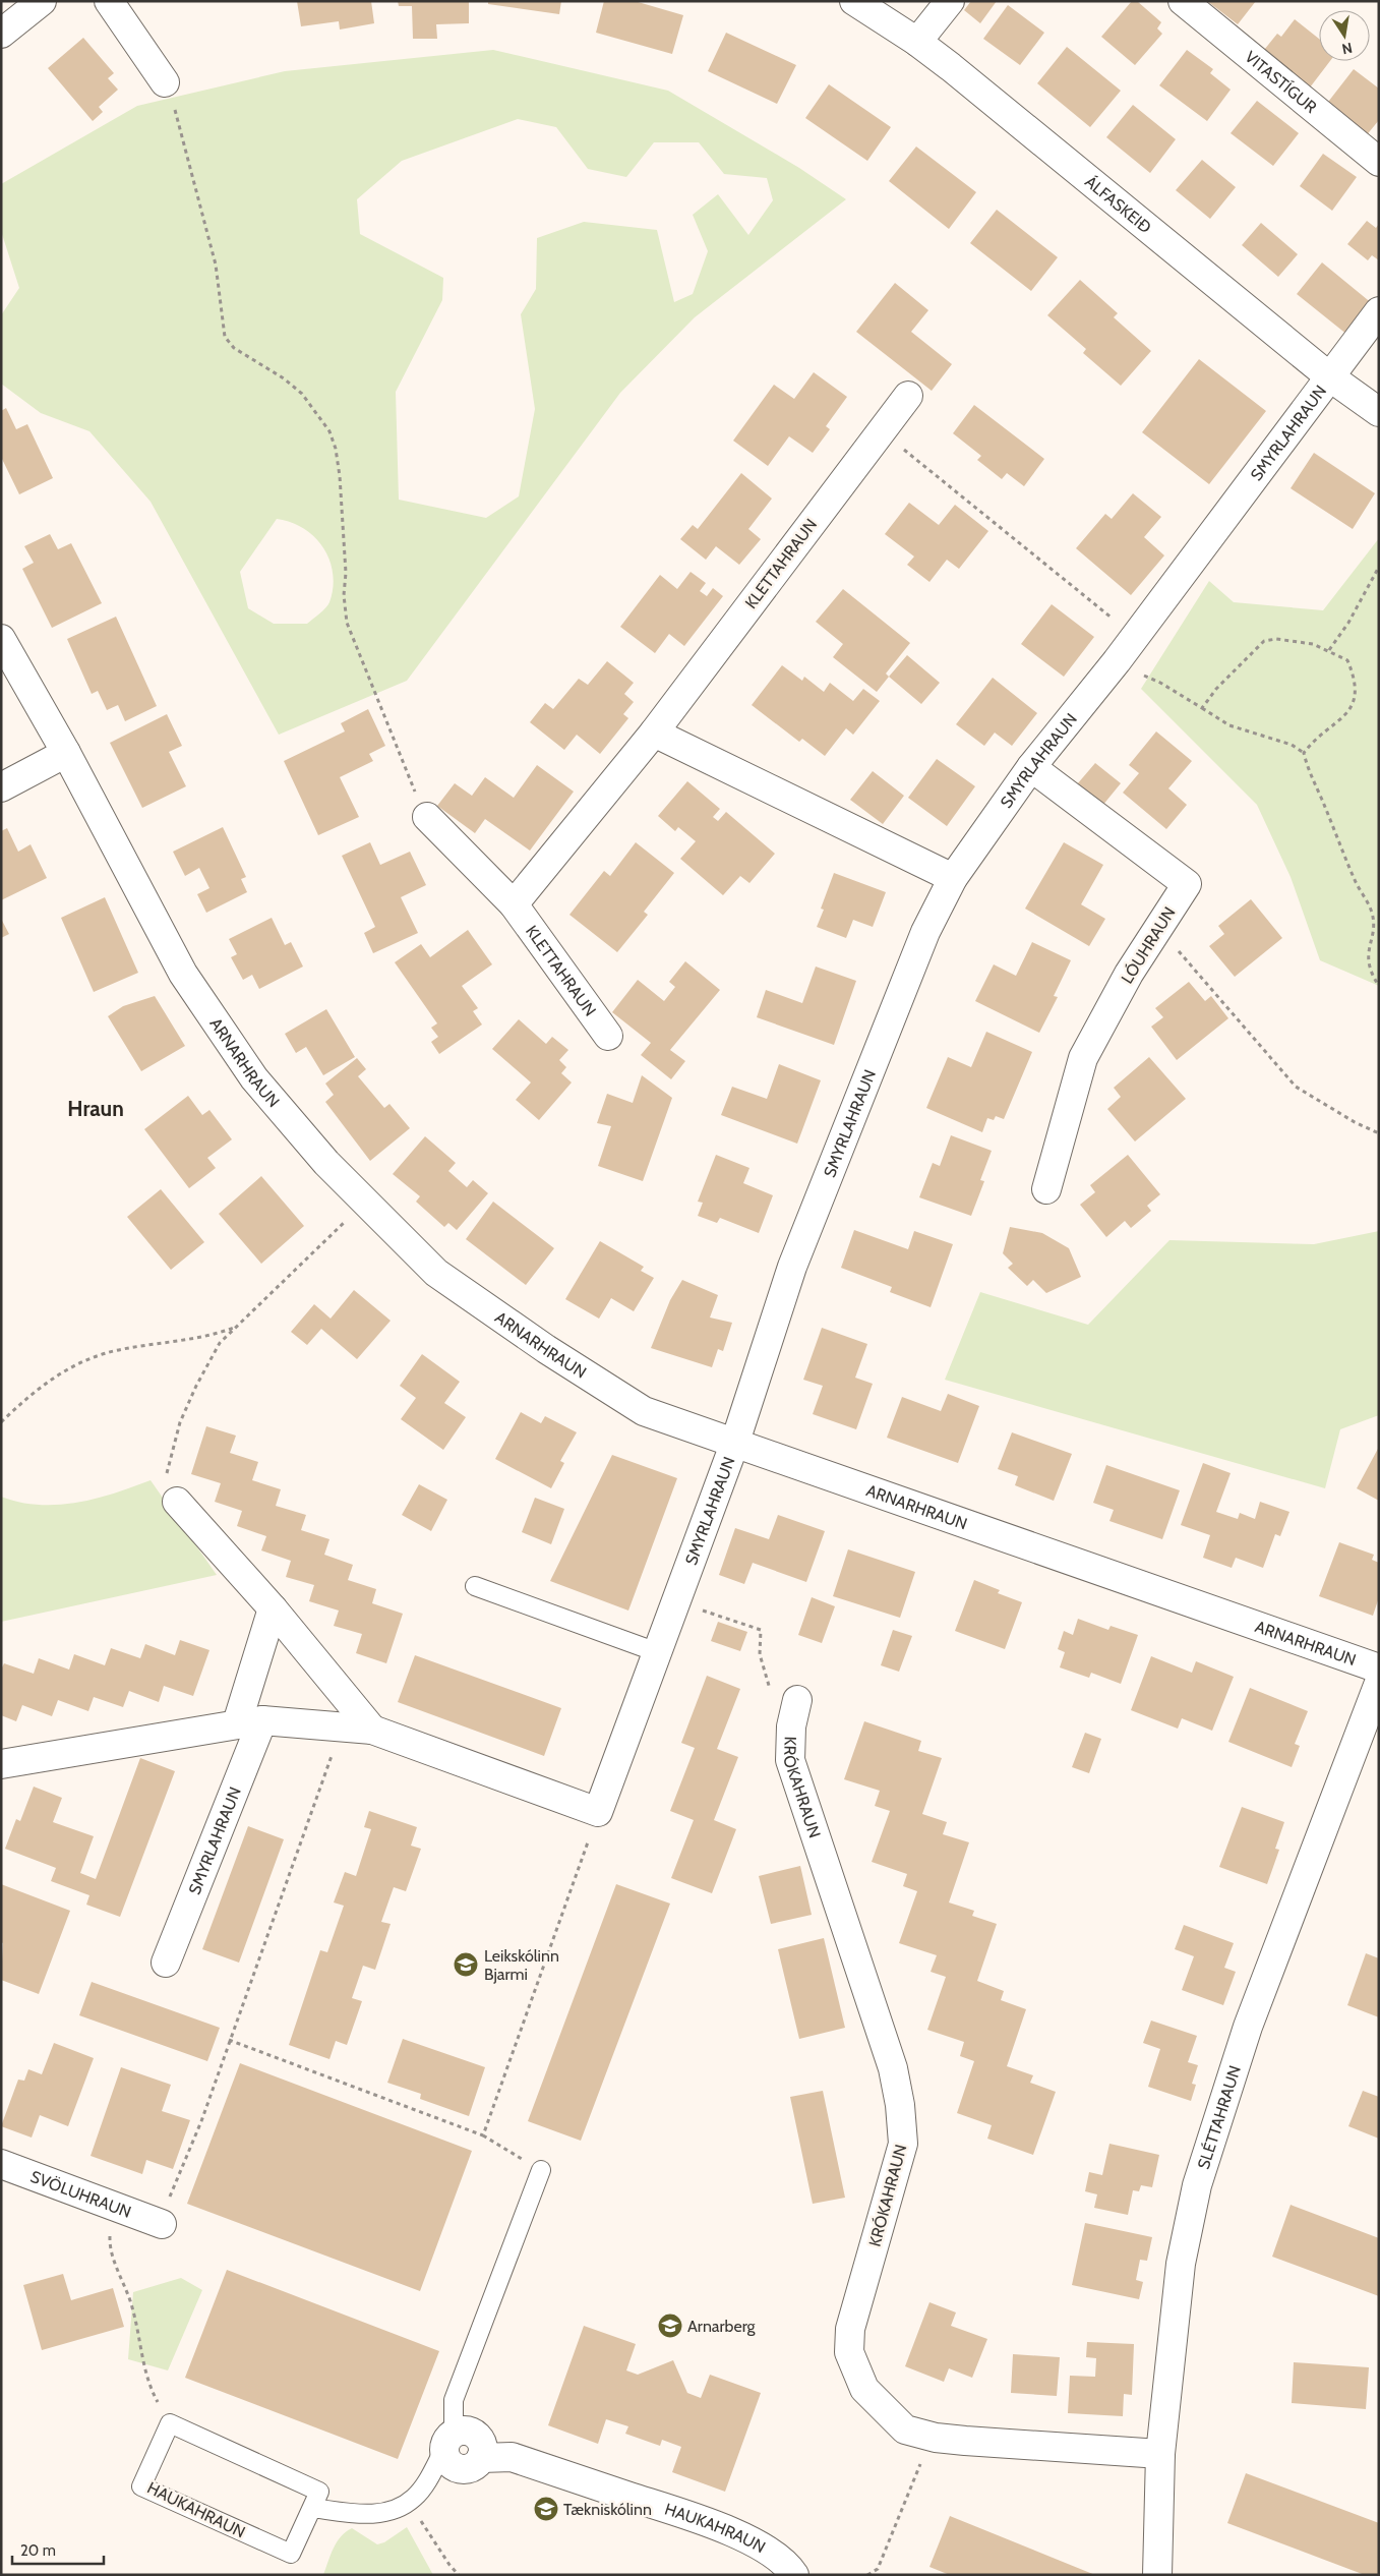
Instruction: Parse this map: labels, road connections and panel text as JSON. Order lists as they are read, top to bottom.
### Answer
{
  "streets": {
    "street": [
      "VITASTÍGUR",
      "ÁLFASKEIÐ",
      "SMYRLAHRAUN",
      "KLETTAHRAUN",
      "LÓUHRAUN",
      "ARNARHRAUN",
      "KRÓKAHRAUN",
      "SLÉTTAHRAUN",
      "SVÖLUHRAUN",
      "HAUKAHRAUN"
    ]
  },
  "crossings": [
    ["ÁLFASKEIÐ", "SMYRLAHRAUN"],
    ["SMYRLAHRAUN", "LÓUHRAUN"],
    ["SMYRLAHRAUN", "ARNARHRAUN"],
    ["KRÓKAHRAUN", "SLÉTTAHRAUN"]
  ],
  "districts": ["Hraun"],
  "places": {
    "school or university": ["Leikskólinn Bjarmi", "Arnarberg", "Tækniskólinn"]
  },
  "scale_bar": "20 m",
  "north": "bottom"
}
